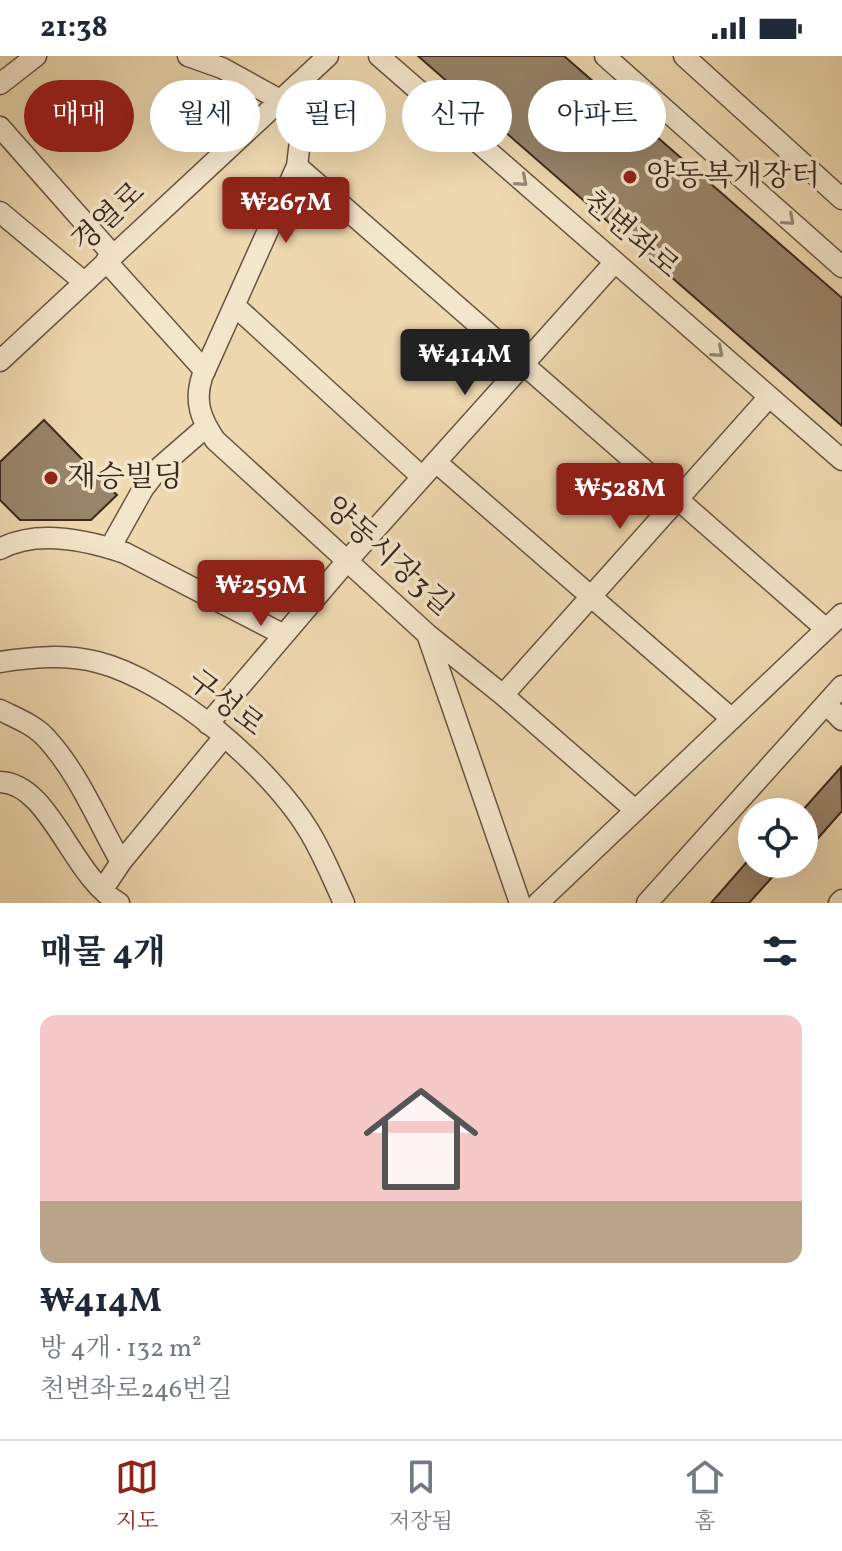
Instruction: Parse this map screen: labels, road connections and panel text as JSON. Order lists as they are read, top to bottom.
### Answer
{
  "streets": {
    "street": [
      "경열로",
      "천변좌로",
      "양동시장3길",
      "구성로"
    ]
  },
  "places": ["양동복개장터", "재승빌딩"],
  "page": {
    "status": "21:38",
    "chip": [
      "매매",
      "월세",
      "필터",
      "신규",
      "아파트"
    ],
    "price": [
      "₩267M",
      "₩414M",
      "₩528M",
      "₩259M"
    ],
    "heading": "매물 4개",
    "list": [
      {
        "name": "₩414M",
        "note": "방 4개 · 132 m² · 천변좌로246번길"
      }
    ],
    "tabs": ["지도", "저장됨", "홈"]
  }
}
